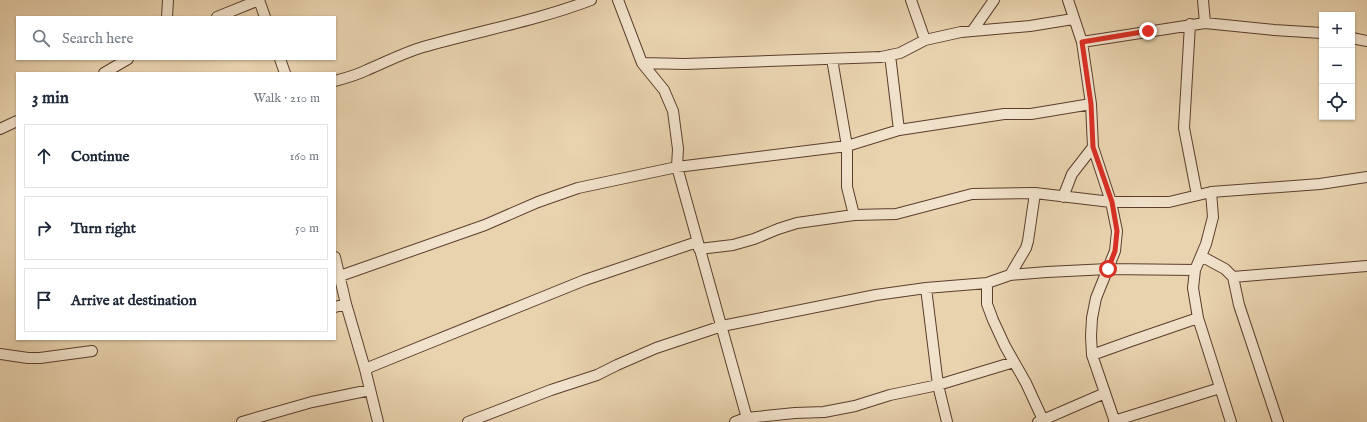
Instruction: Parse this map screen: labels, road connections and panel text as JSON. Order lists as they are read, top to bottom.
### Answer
{
  "page": {
    "map_buttons": ["+", "−"],
    "search": "Search here",
    "heading": ["3 min", "Walk · 210 m"],
    "list": [
      ["Continue", "160 m"],
      ["Turn right", "50 m"],
      "Arrive at destination"
    ]
  }
}
